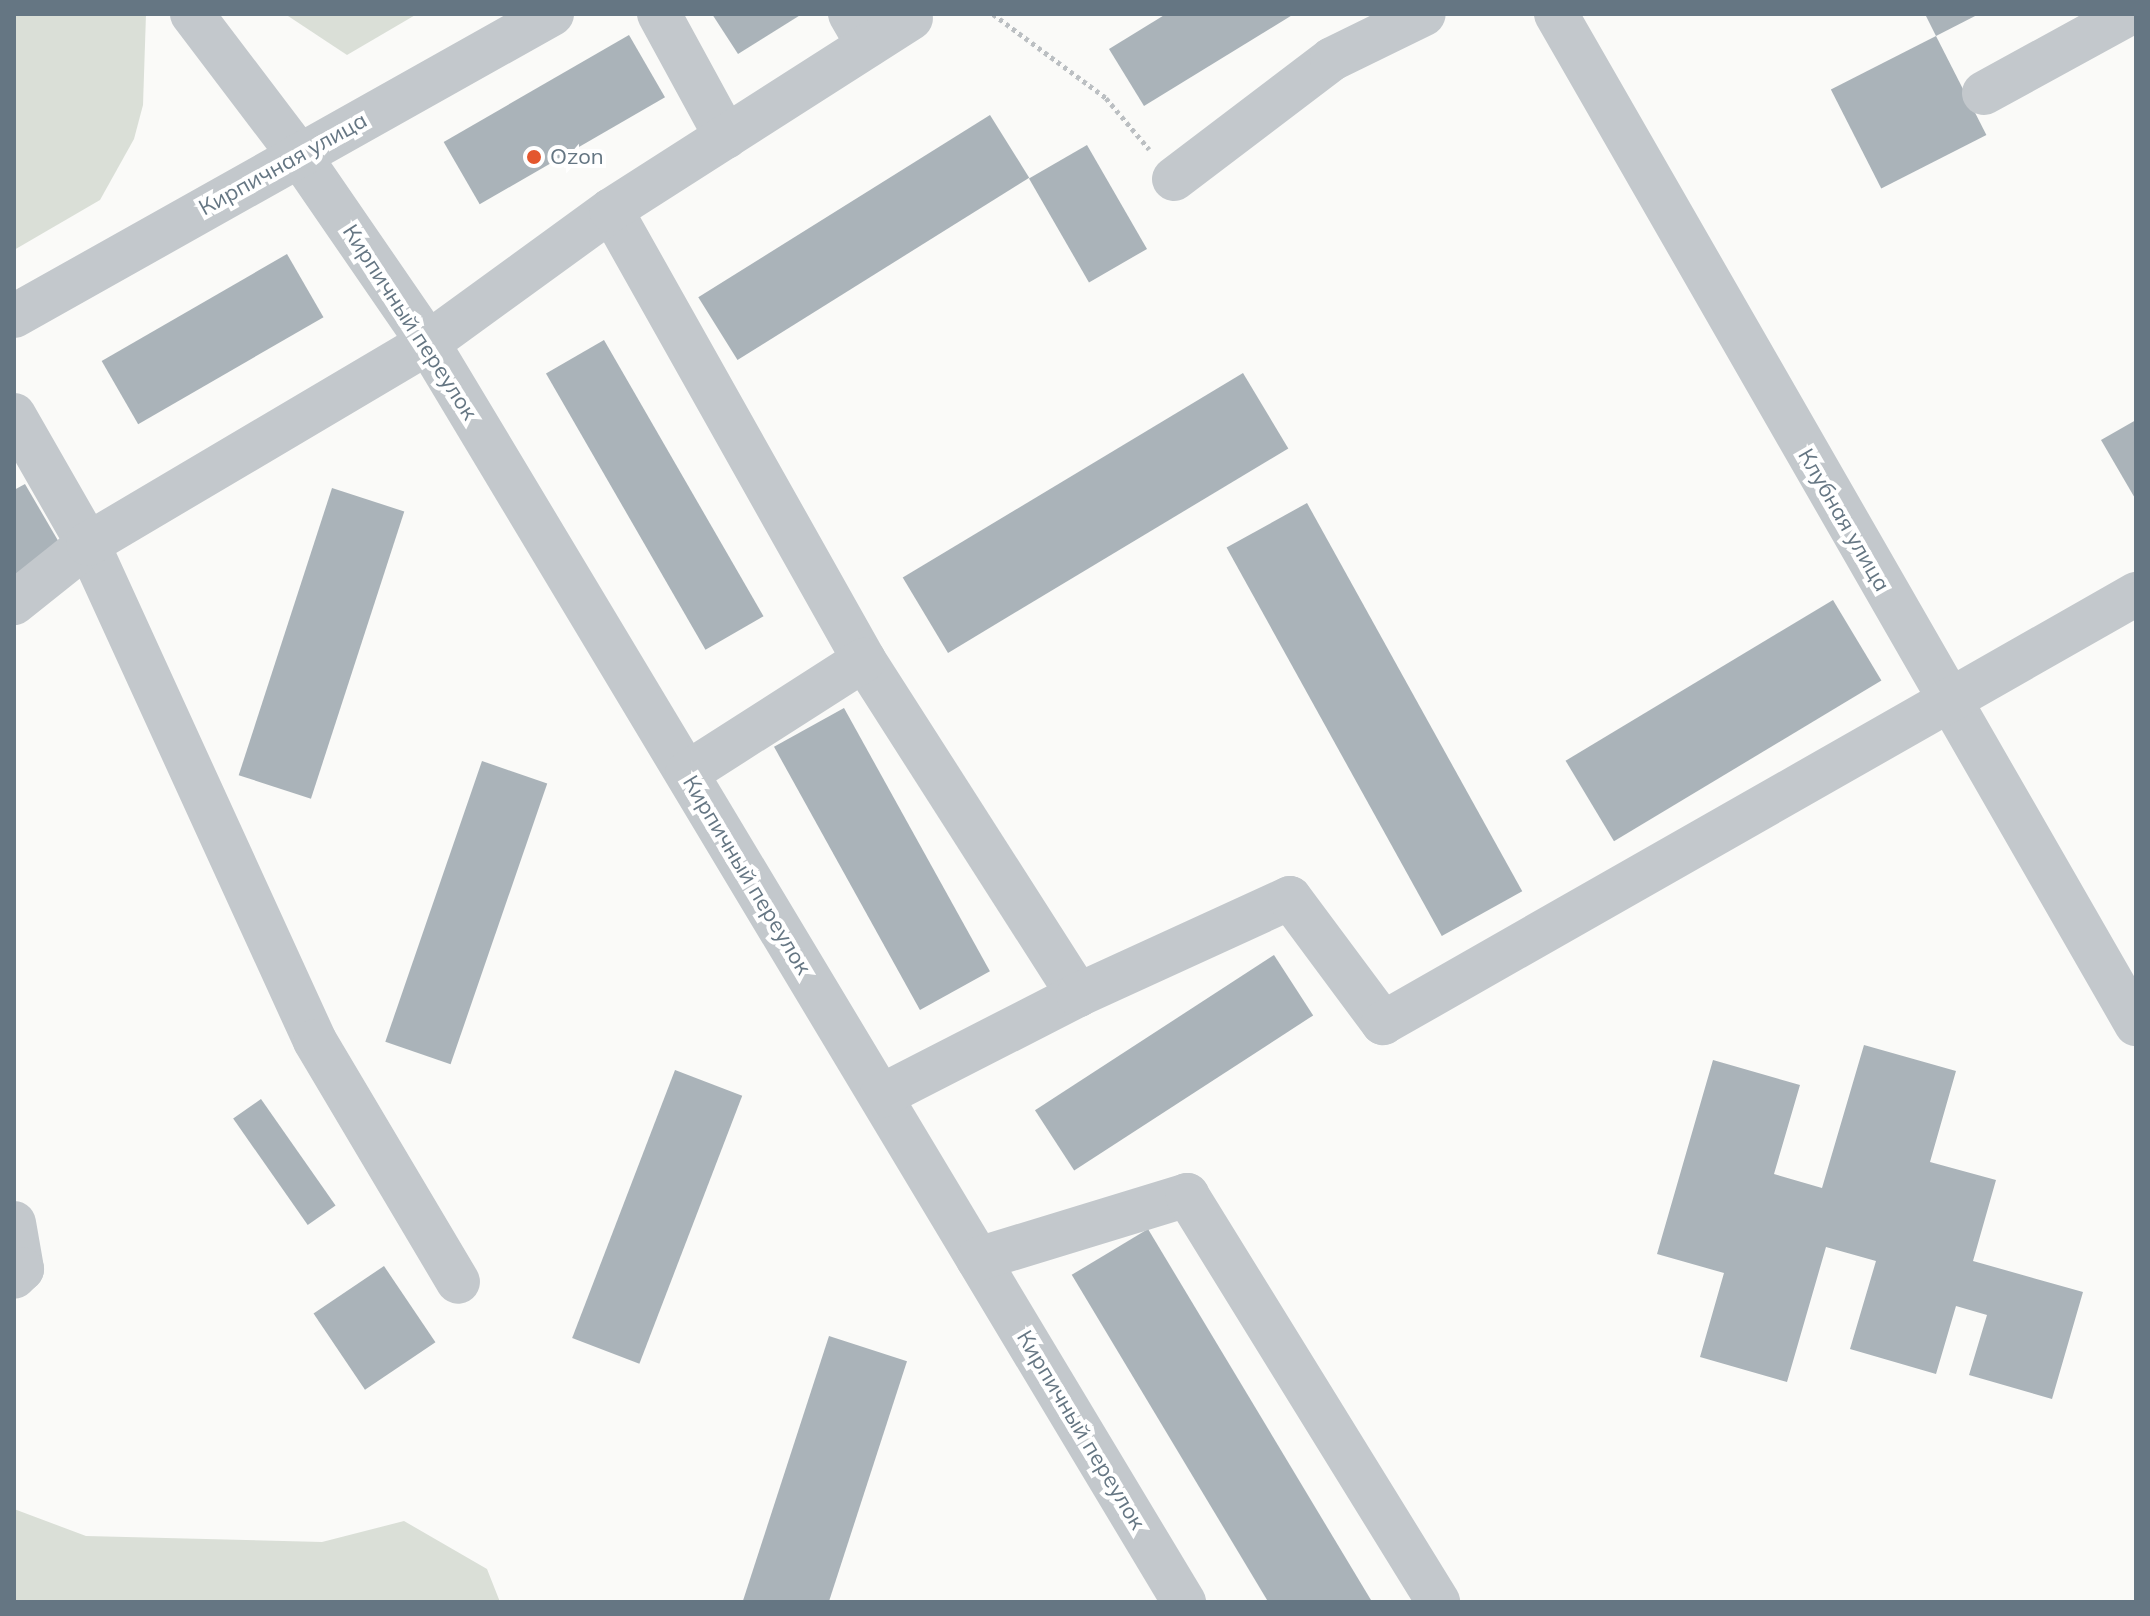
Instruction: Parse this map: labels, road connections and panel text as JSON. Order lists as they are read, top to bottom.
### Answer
{
  "streets": {
    "street": ["Кирпичная улица", "Кирпичный переулок", "Клубная улица"]
  },
  "crossings": [
    ["Кирпичная улица", "Кирпичный переулок"]
  ],
  "places": ["Ozon"]
}
